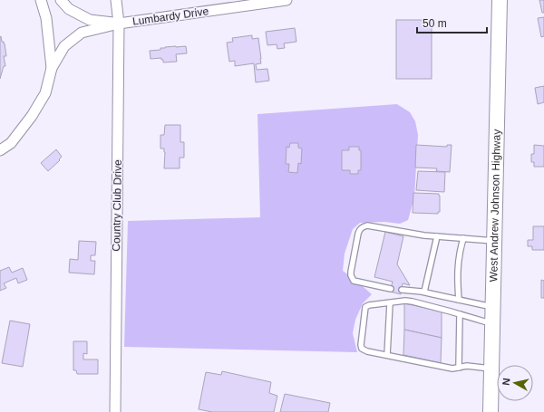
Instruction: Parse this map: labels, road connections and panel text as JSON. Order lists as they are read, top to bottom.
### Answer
{
  "streets": {
    "main road": ["West Andrew Johnson Highway"],
    "street": ["Lumbardy Drive", "Country Club Drive"]
  },
  "crossings": [
    ["Lumbardy Drive", "Country Club Drive"]
  ],
  "scale_bar": "50 m",
  "north": "left"
}
